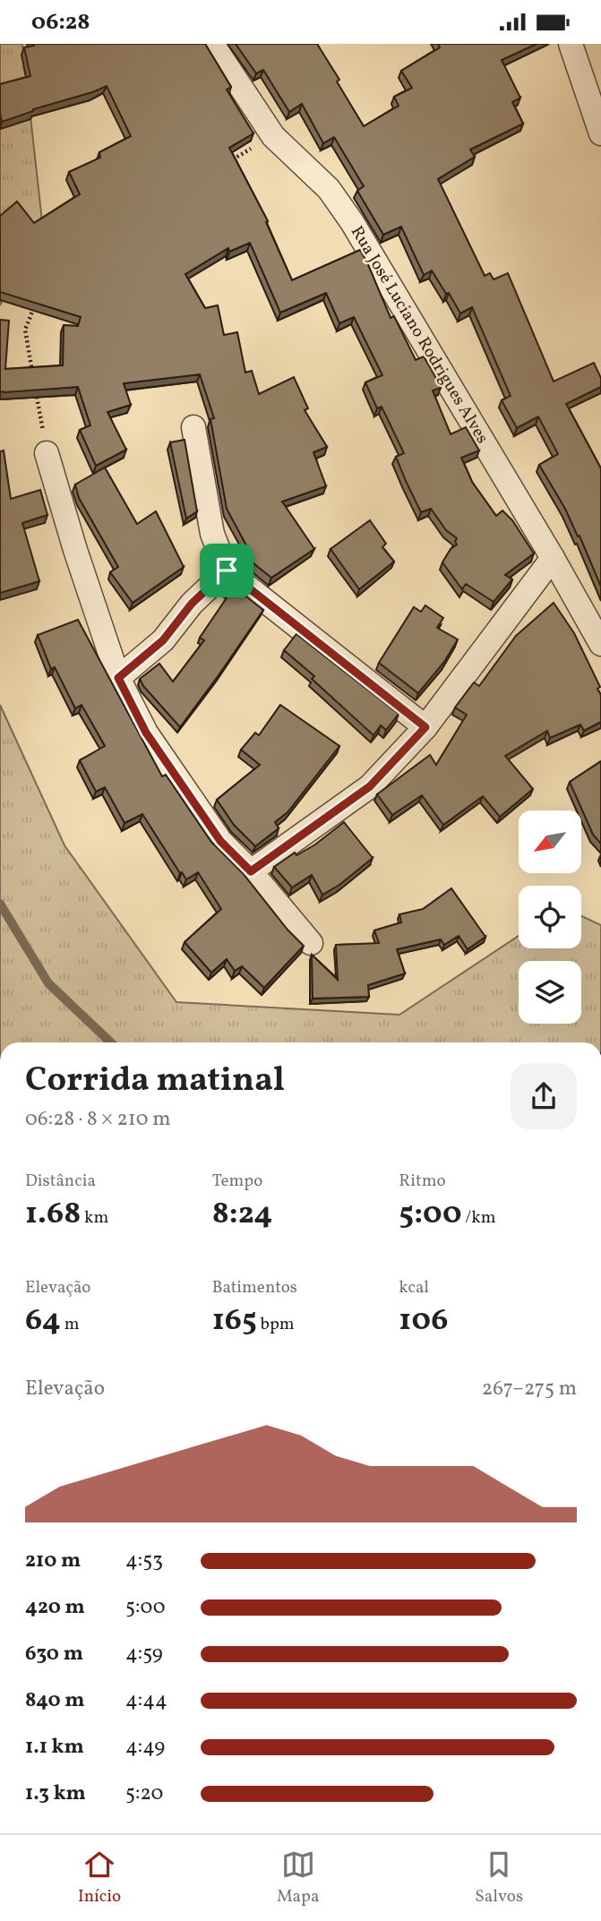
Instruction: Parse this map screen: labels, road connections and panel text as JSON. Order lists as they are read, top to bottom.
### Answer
{
  "streets": {
    "street": ["Rua José Luciano Rodrigues Alves"]
  },
  "north": "bottom left",
  "page": {
    "status": "06:28",
    "heading": ["Corrida matinal", "06:28 · 8 × 210 m"],
    "stats": [
      ["Distância", "1.68 km"],
      ["Tempo", "8:24"],
      ["Ritmo", "5:00 /km"],
      ["Elevação", "64 m"],
      ["Batimentos", "165 bpm"],
      ["kcal", "106"]
    ],
    "chart": ["Elevação", "267–275 m"],
    "list": [
      {
        "name": "210 m",
        "note": "4:53"
      },
      {
        "name": "420 m",
        "note": "5:00"
      },
      {
        "name": "630 m",
        "note": "4:59"
      },
      {
        "name": "840 m",
        "note": "4:44"
      },
      {
        "name": "1.1 km",
        "note": "4:49"
      },
      {
        "name": "1.3 km",
        "note": "5:20"
      }
    ],
    "tabs": ["Início", "Mapa", "Salvos"]
  }
}
